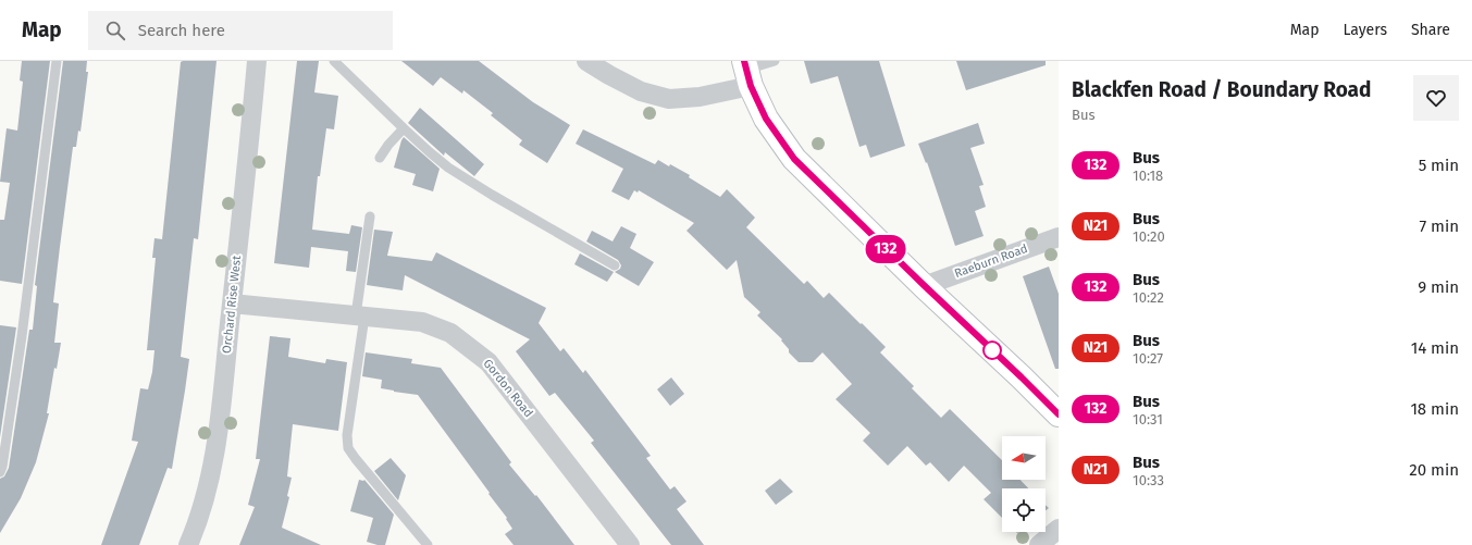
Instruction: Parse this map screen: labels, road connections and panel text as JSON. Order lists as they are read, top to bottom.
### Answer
{
  "streets": {
    "street": ["Raeburn Road", "Orchard Rise West", "Gordon Road"]
  },
  "crossings": [
    ["Orchard Rise West", "Gordon Road"]
  ],
  "lines": ["bus line 132"],
  "north": "left",
  "page": {
    "header": "Map",
    "search": "Search here",
    "nav": ["Map", "Layers", "Share"],
    "on_map": "132",
    "heading": ["Blackfen Road / Boundary Road", "Bus"],
    "list": [
      {
        "mark": "132",
        "name": "Bus",
        "note": "10:18",
        "value": "5 min"
      },
      {
        "mark": "N21",
        "name": "Bus",
        "note": "10:20",
        "value": "7 min"
      },
      {
        "mark": "132",
        "name": "Bus",
        "note": "10:22",
        "value": "9 min"
      },
      {
        "mark": "N21",
        "name": "Bus",
        "note": "10:27",
        "value": "14 min"
      },
      {
        "mark": "132",
        "name": "Bus",
        "note": "10:31",
        "value": "18 min"
      },
      {
        "mark": "N21",
        "name": "Bus",
        "note": "10:33",
        "value": "20 min"
      }
    ]
  }
}
